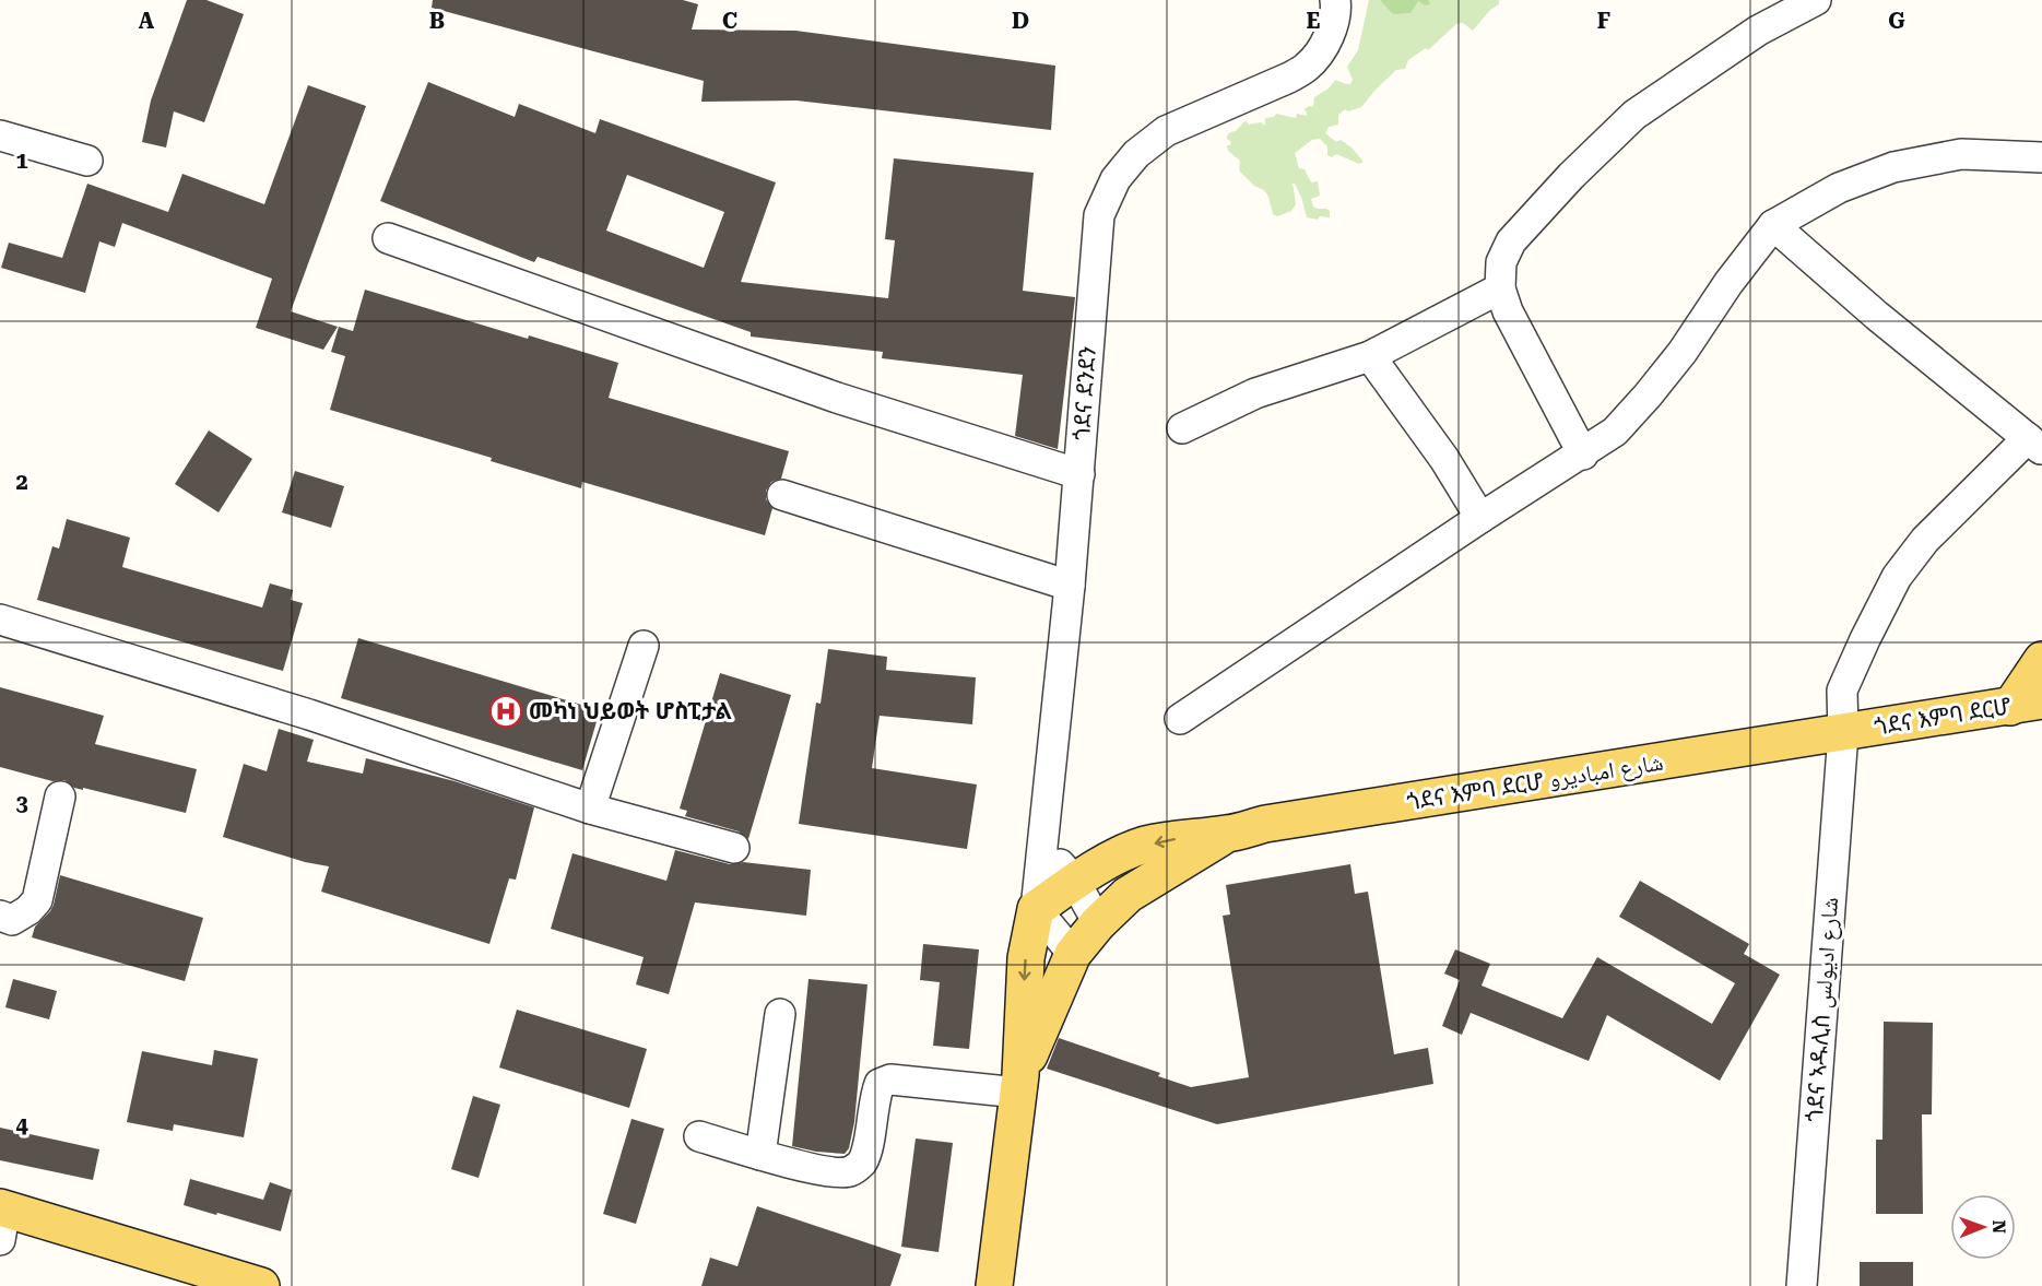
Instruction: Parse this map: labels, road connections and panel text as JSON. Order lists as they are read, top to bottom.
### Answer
{
  "streets": {
    "main road": ["ጎደና እምባ ደርሆ", "ጎደና እምባ ደርሆ شارع امباديرو"],
    "street": ["ጎደና ደንደን", "ጎደና ኣዱሊስ شارع اديولس"]
  },
  "crossings": [
    ["ጎደና ደንደን", "ጎደና እምባ ደርሆ شارع امباديرو"],
    ["ጎደና እምባ ደርሆ", "ጎደና እምባ ደርሆ شارع امباديرو"],
    ["ጎደና እምባ ደርሆ", "ጎደና ኣዱሊስ شارع اديولس"],
    ["ጎደና እምባ ደርሆ شارع امباديرو", "ጎደና ኣዱሊስ شارع اديولس"]
  ],
  "places": {
    "hospital": ["መካነ ህይወት ሆስፒታል"]
  },
  "north": "right",
  "grid": {
    "columns": [
      "A",
      "B",
      "C",
      "D",
      "E",
      "F",
      "G"
    ],
    "rows": [
      "1",
      "2",
      "3",
      "4"
    ]
  }
}
